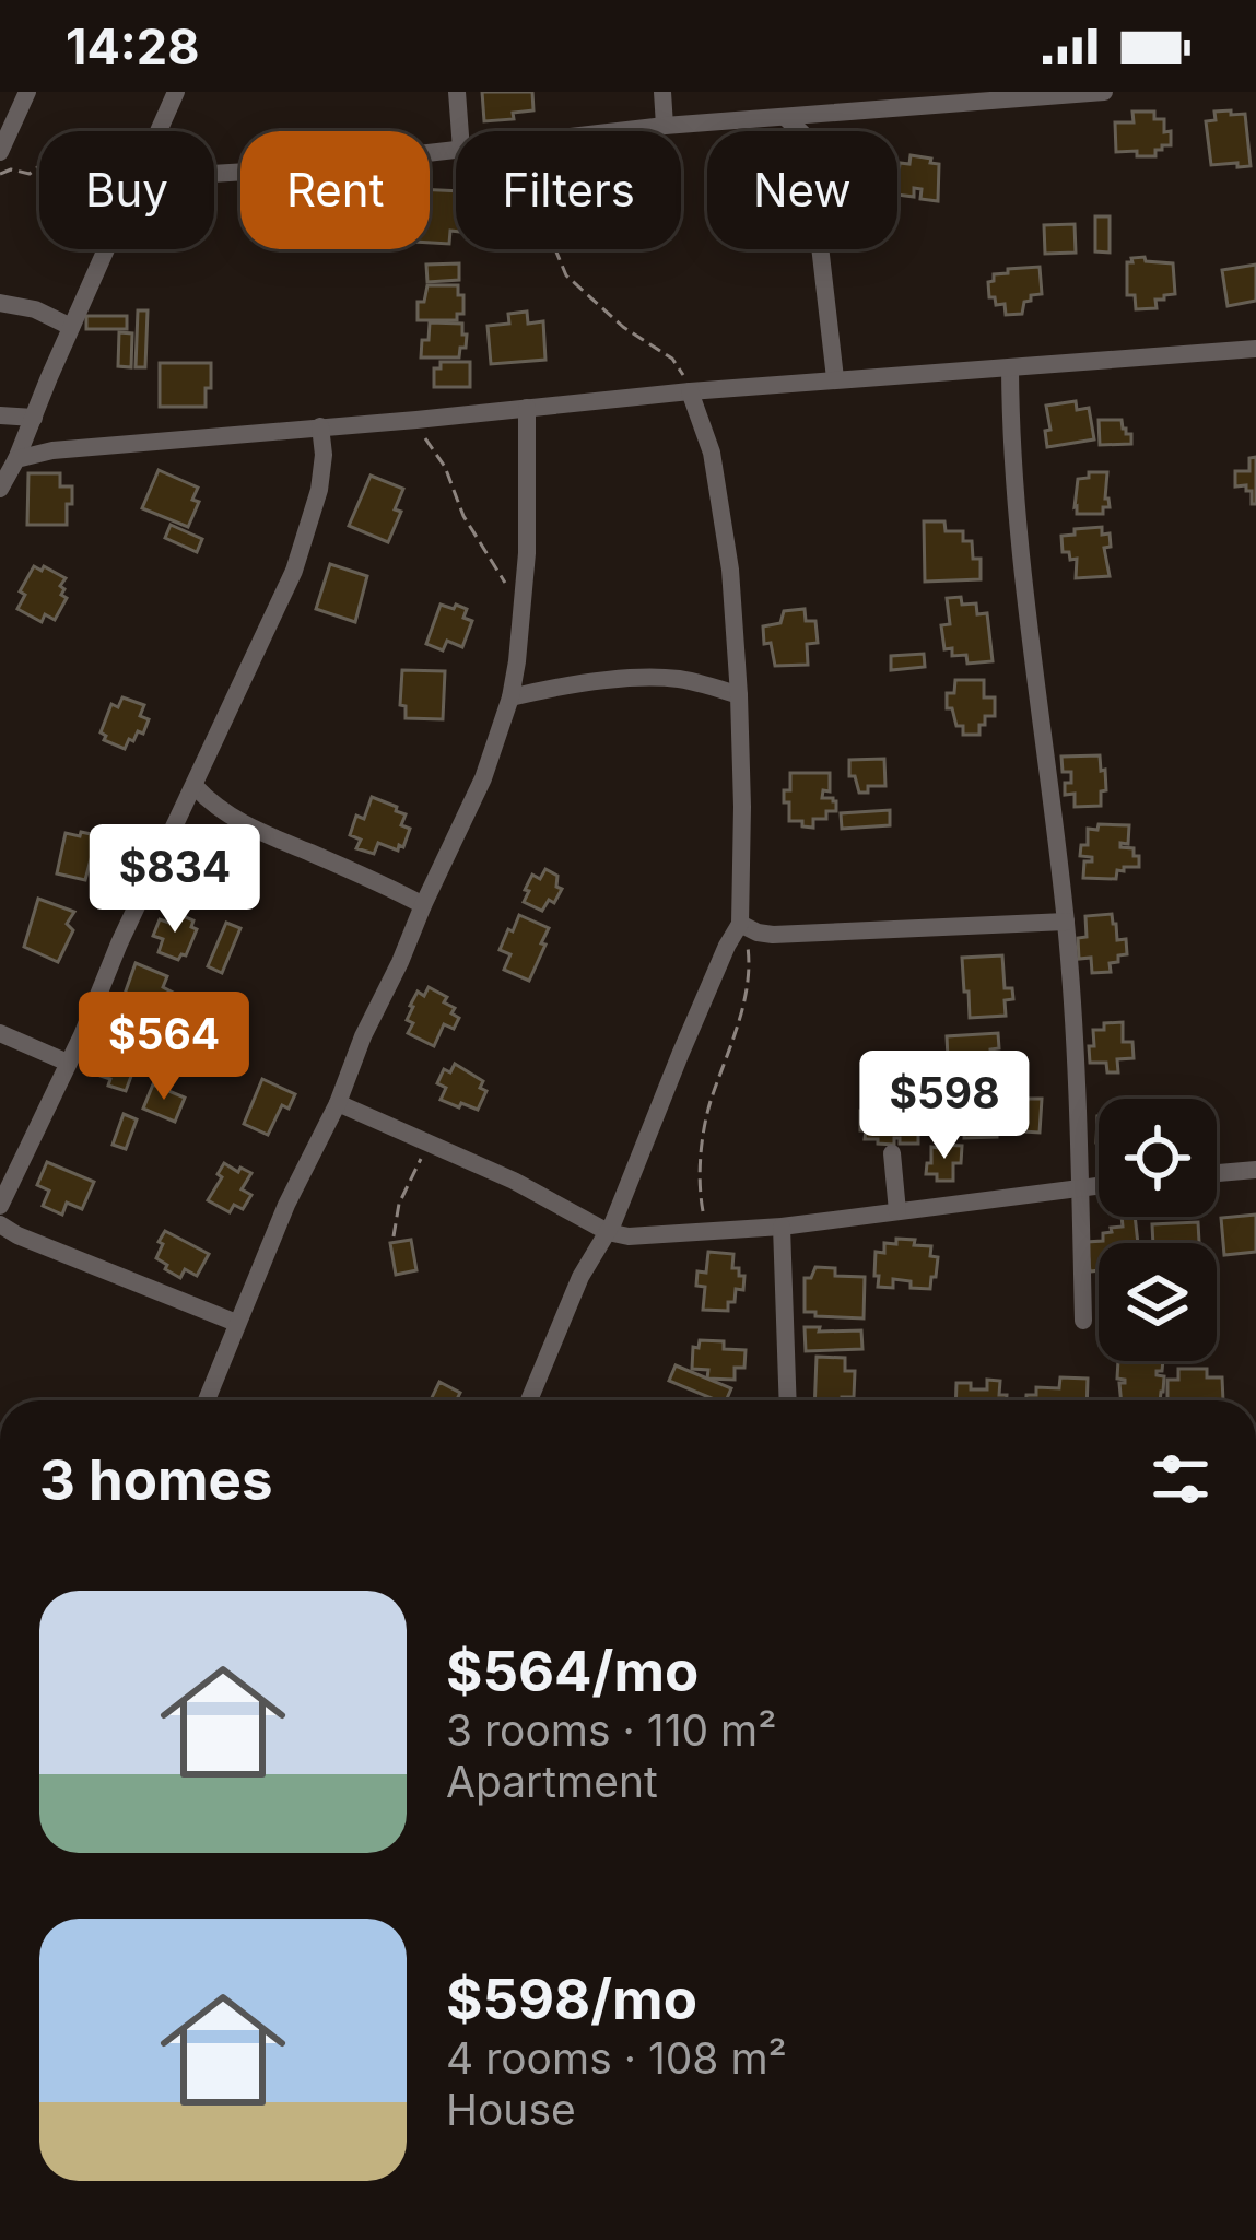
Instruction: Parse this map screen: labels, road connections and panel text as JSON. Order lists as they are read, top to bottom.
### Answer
{
  "page": {
    "status": "14:28",
    "chip": [
      "Buy",
      "Rent",
      "Filters",
      "New"
    ],
    "price": ["$834", "$564", "$598"],
    "heading": "3 homes",
    "list": [
      {
        "name": "$564/mo",
        "note": "3 rooms · 110 m² · Apartment"
      },
      {
        "name": "$598/mo",
        "note": "4 rooms · 108 m² · House"
      }
    ]
  }
}
